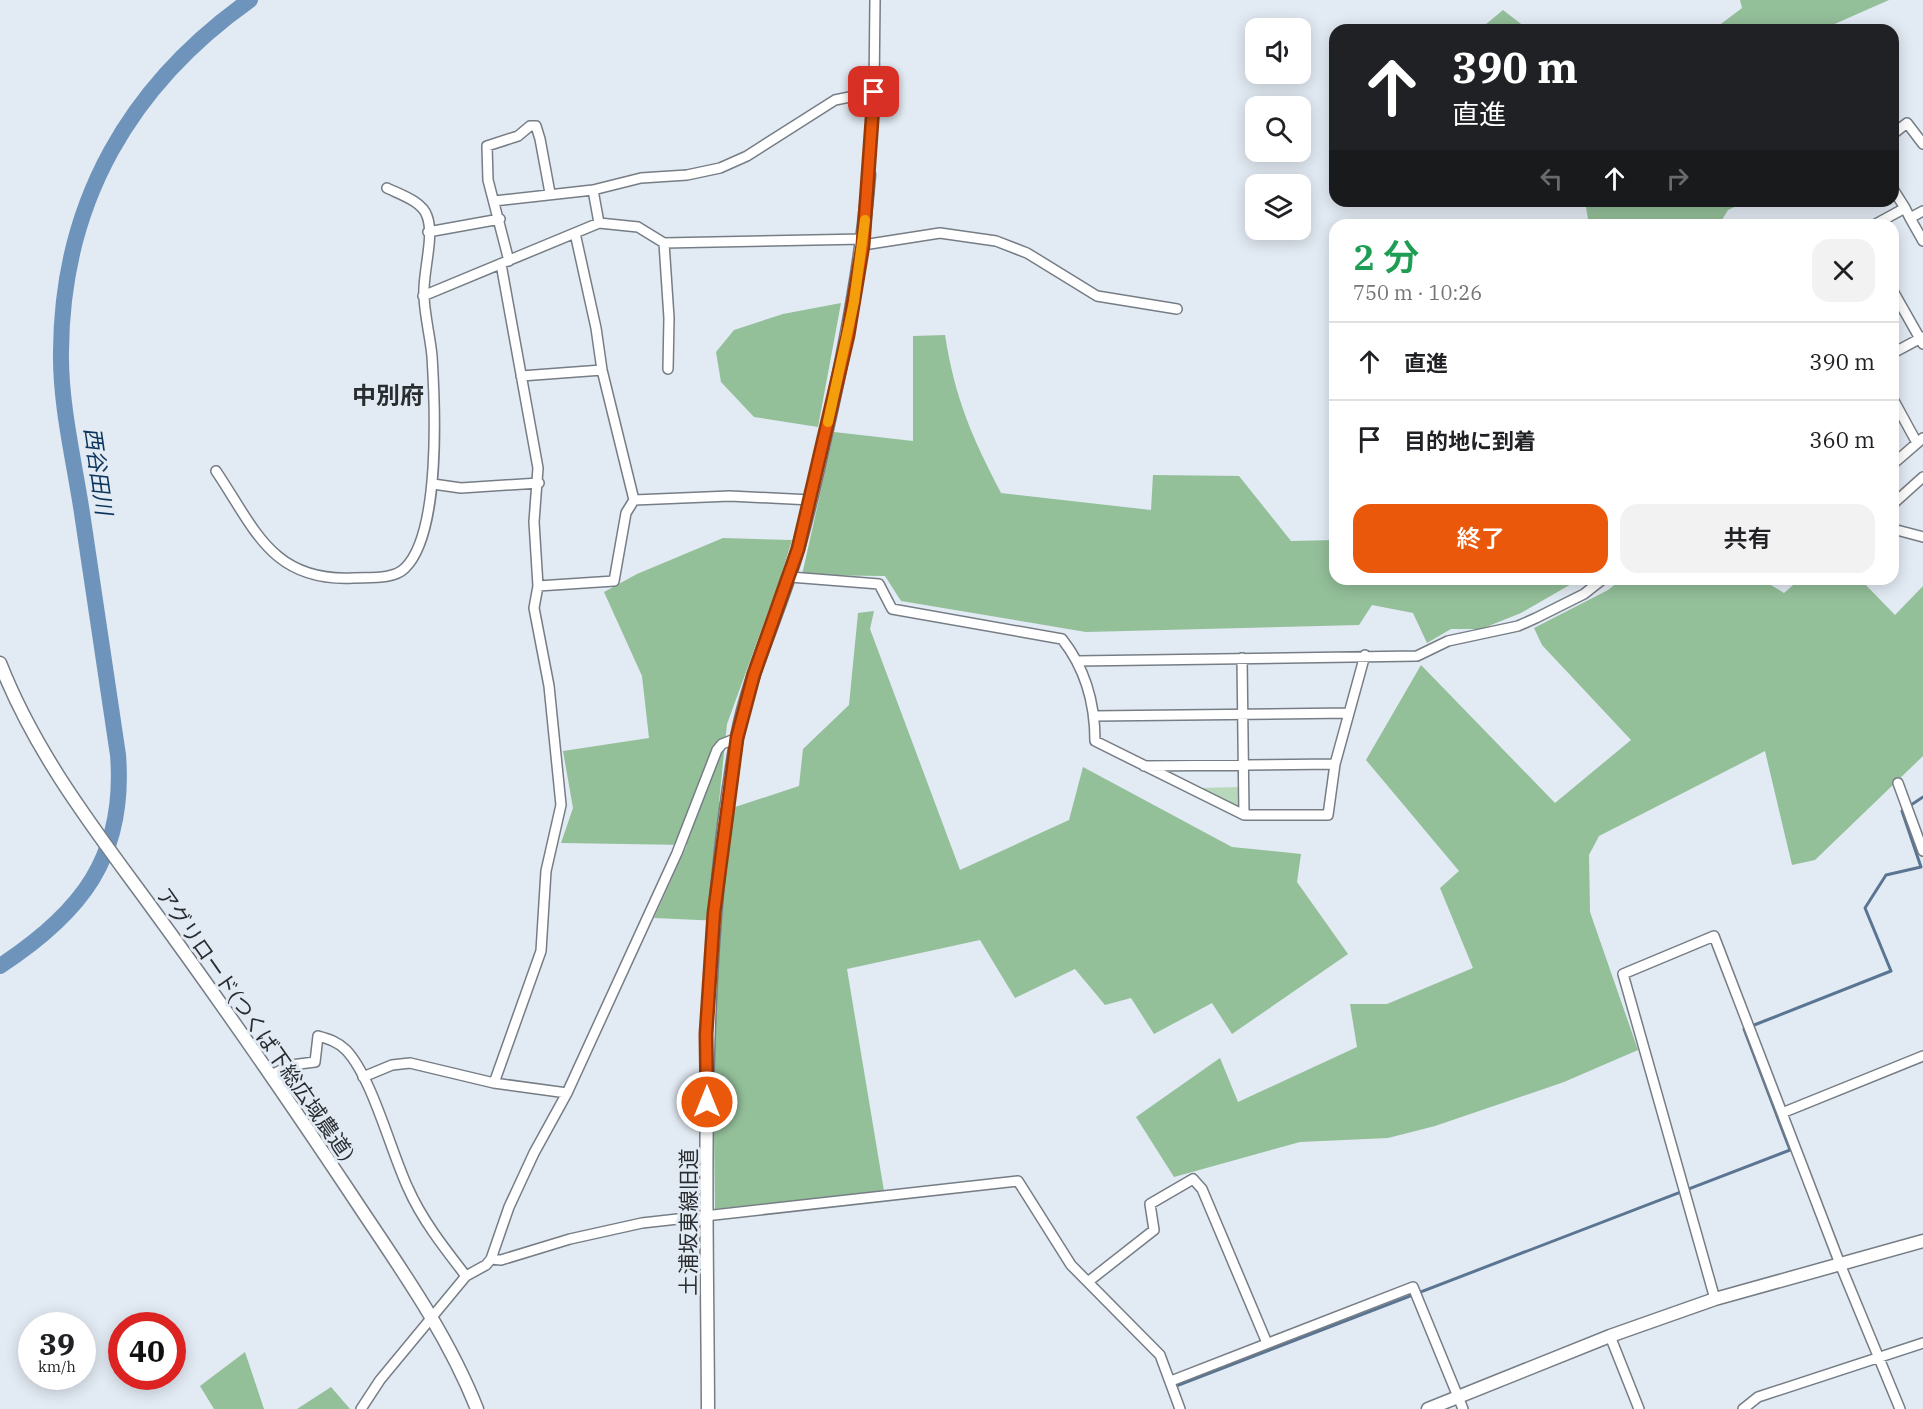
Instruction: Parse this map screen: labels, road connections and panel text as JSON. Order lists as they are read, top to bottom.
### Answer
{
  "streets": {
    "street": ["アグリロード(つくば下総広域農道)", "土浦坂東線旧道"]
  },
  "districts": ["中別府"],
  "water": ["西谷田川"],
  "page": {
    "turn": ["390 m", "直進"],
    "heading": ["2 分", "750 m · 10:26"],
    "list": [
      {
        "name": "直進",
        "value": "390 m"
      },
      {
        "name": "目的地に到着",
        "value": "360 m"
      }
    ],
    "buttons": ["終了", "共有"],
    "speed": "39 km/h",
    "limit": "40"
  }
}
